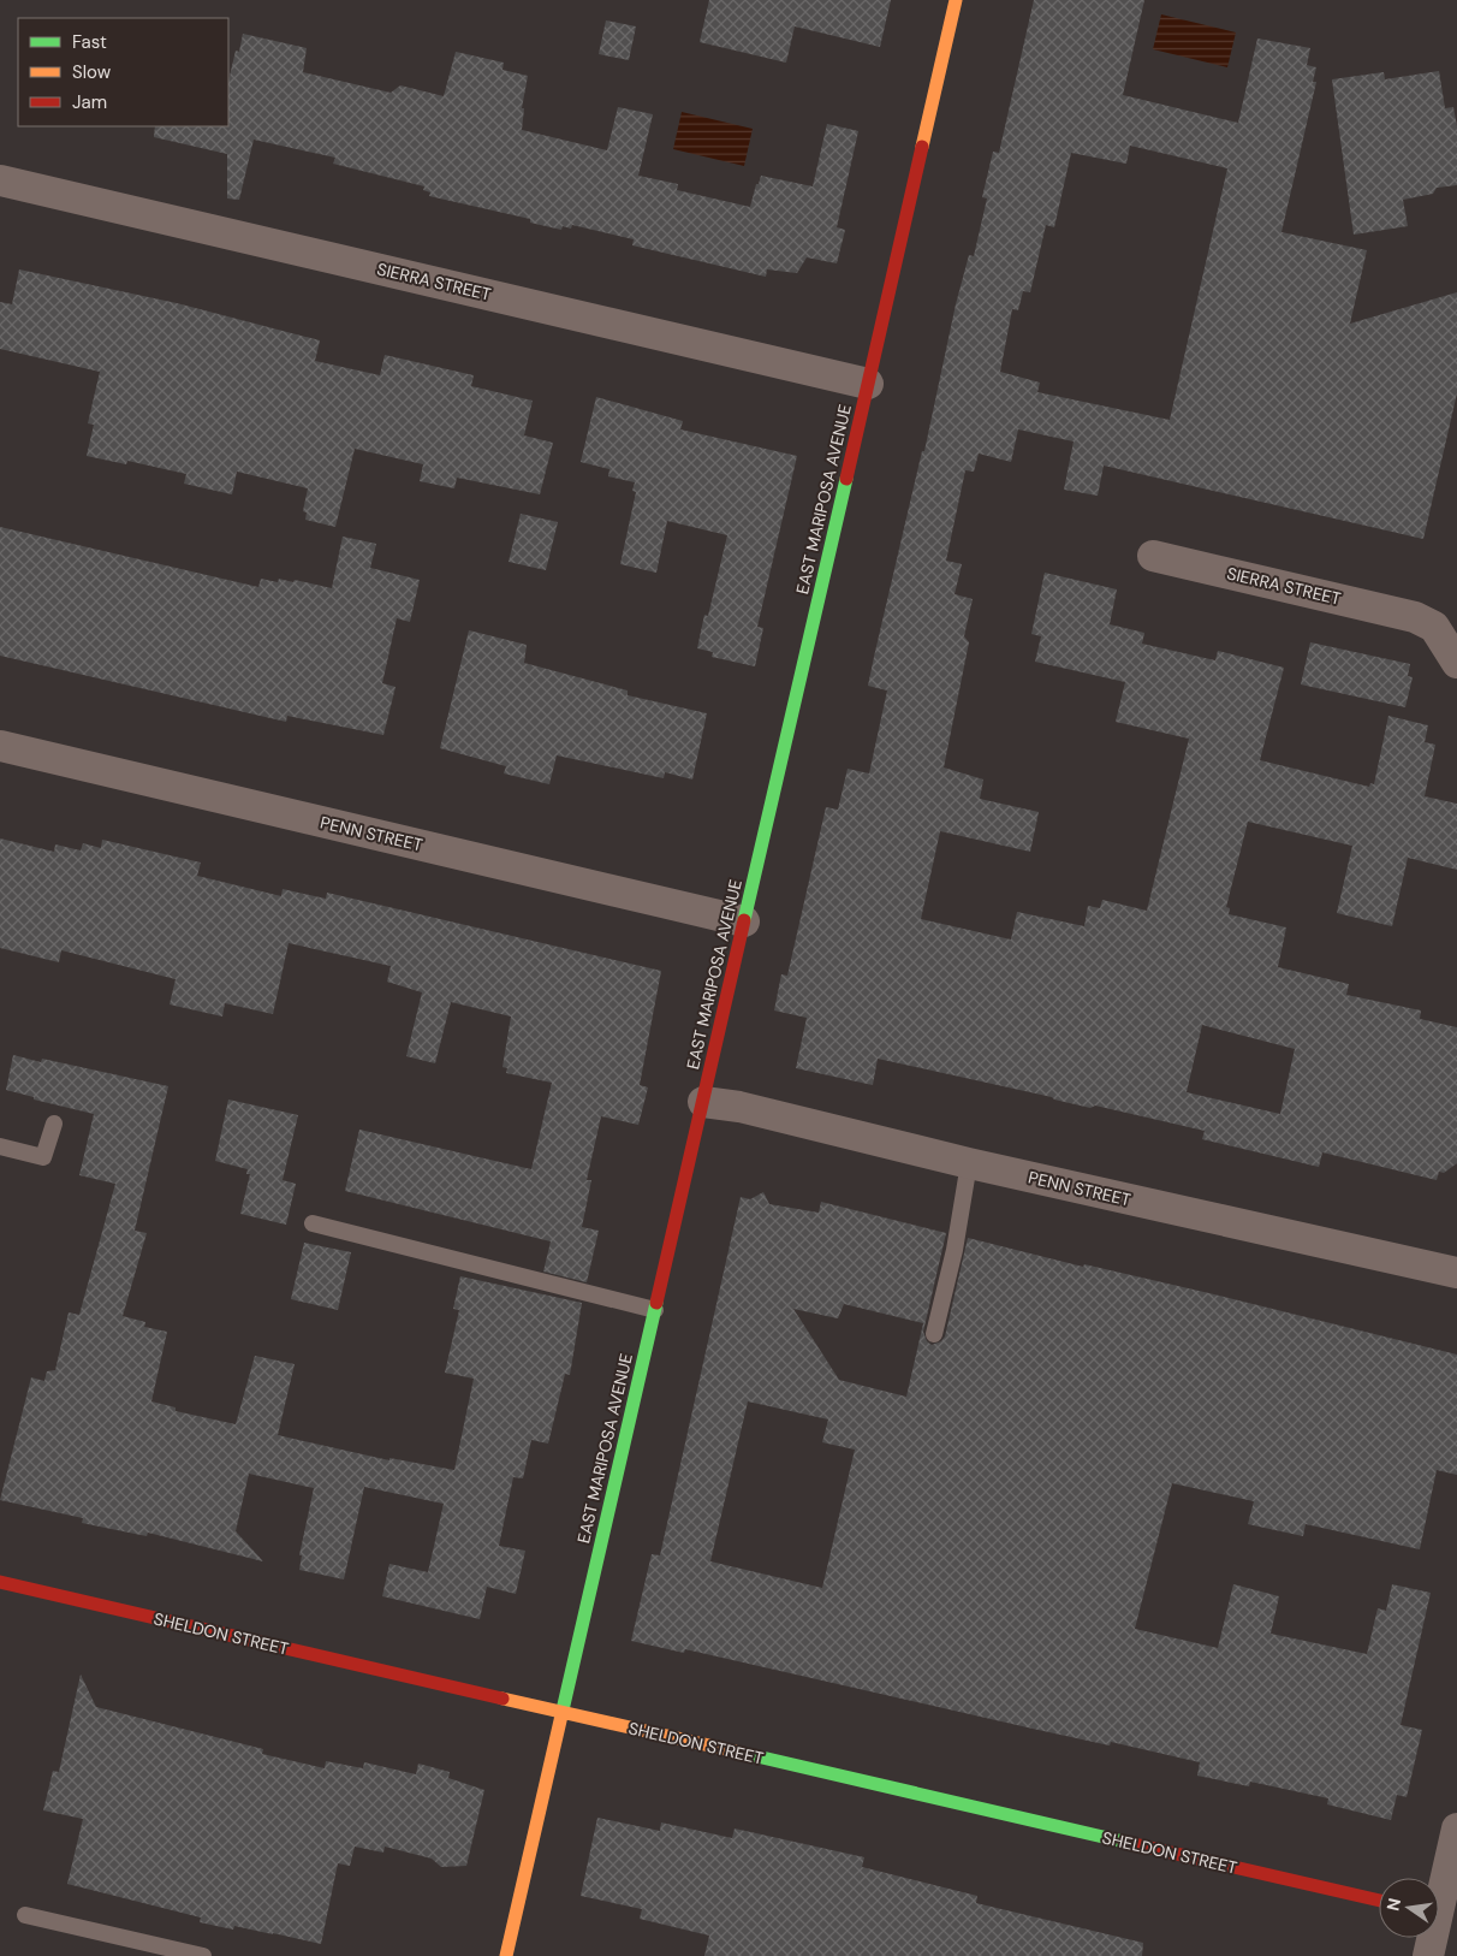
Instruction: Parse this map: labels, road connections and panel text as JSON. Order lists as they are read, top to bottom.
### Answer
{
  "streets": {
    "street": [
      "SIERRA STREET",
      "EAST MARIPOSA AVENUE",
      "PENN STREET",
      "SHELDON STREET"
    ]
  },
  "crossings": [
    ["SIERRA STREET", "EAST MARIPOSA AVENUE"],
    ["EAST MARIPOSA AVENUE", "PENN STREET"],
    ["EAST MARIPOSA AVENUE", "SHELDON STREET"]
  ],
  "legend": ["Fast", "Slow", "Jam"],
  "north": "left"
}
